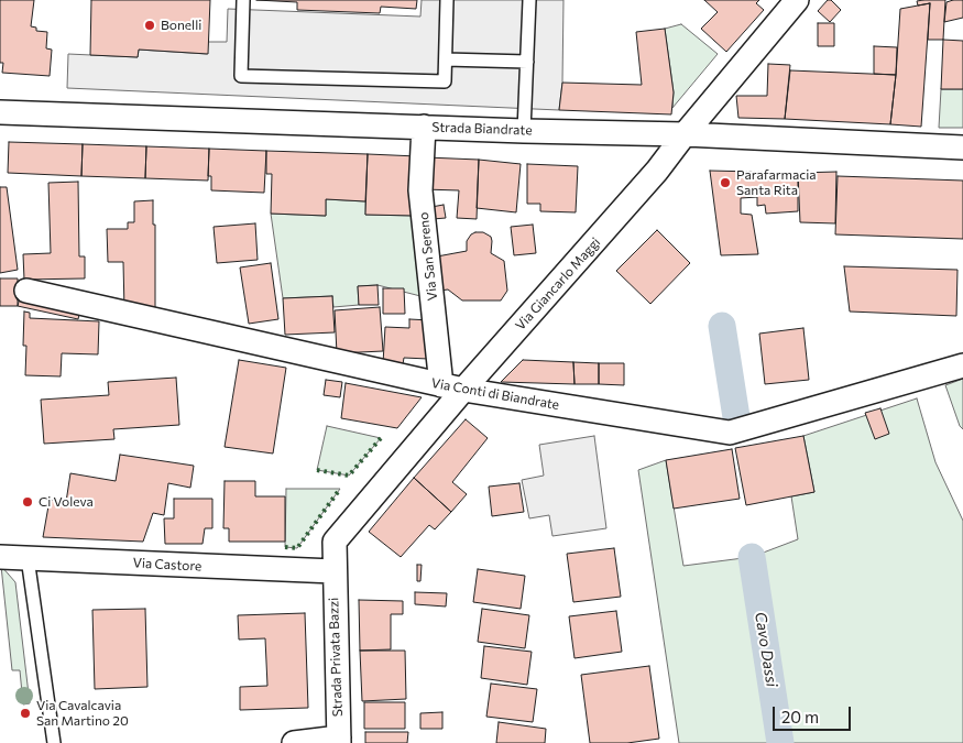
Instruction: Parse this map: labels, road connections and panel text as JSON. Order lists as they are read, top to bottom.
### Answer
{
  "streets": {
    "street": [
      "Strada Biandrate",
      "Via San Sereno",
      "Via Giancarlo Maggi",
      "Via Conti di Biandrate",
      "Via Castore",
      "Strada Privata Bazzi"
    ]
  },
  "crossings": [
    ["Strada Biandrate", "Via San Sereno"],
    ["Strada Biandrate", "Via Giancarlo Maggi"],
    ["Via San Sereno", "Via Giancarlo Maggi"],
    ["Via San Sereno", "Via Conti di Biandrate"],
    ["Via Giancarlo Maggi", "Via Conti di Biandrate"],
    ["Via Giancarlo Maggi", "Via Castore"],
    ["Via Giancarlo Maggi", "Strada Privata Bazzi"],
    ["Via Castore", "Strada Privata Bazzi"]
  ],
  "water": ["Cavo Dassi"],
  "places": [
    "Bonelli",
    "Parafarmacia Santa Rita",
    "Ci Voleva",
    "Via Cavalcavia San Martino 20"
  ],
  "scale_bar": "20 m"
}
